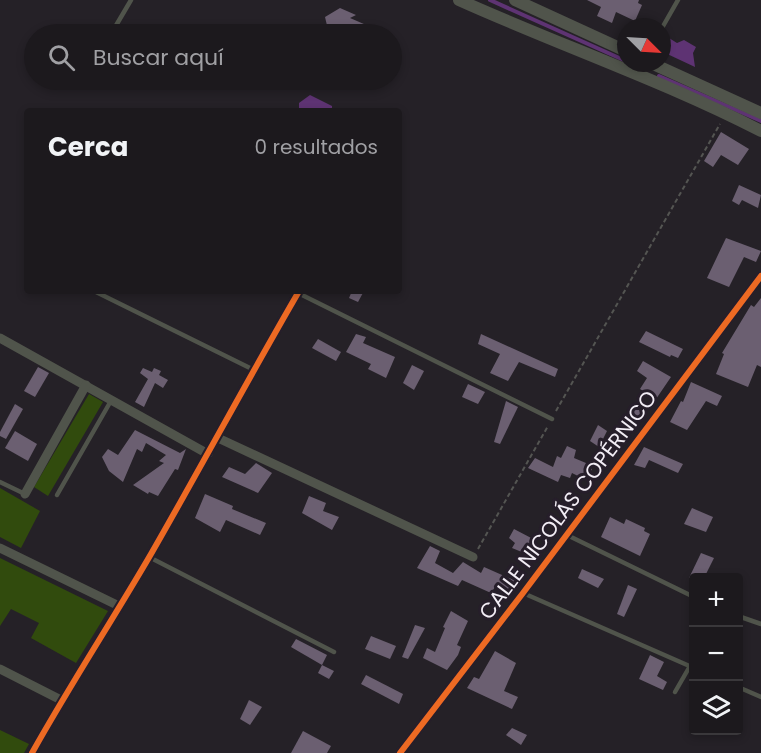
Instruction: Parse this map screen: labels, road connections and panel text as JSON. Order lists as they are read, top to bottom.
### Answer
{
  "streets": {
    "street": ["CALLE NICOLÁS COPÉRNICO"]
  },
  "north": "bottom right",
  "page": {
    "search": "Buscar aquí",
    "heading": ["Cerca", "0 resultados"],
    "map_buttons": ["+", "−"]
  }
}
